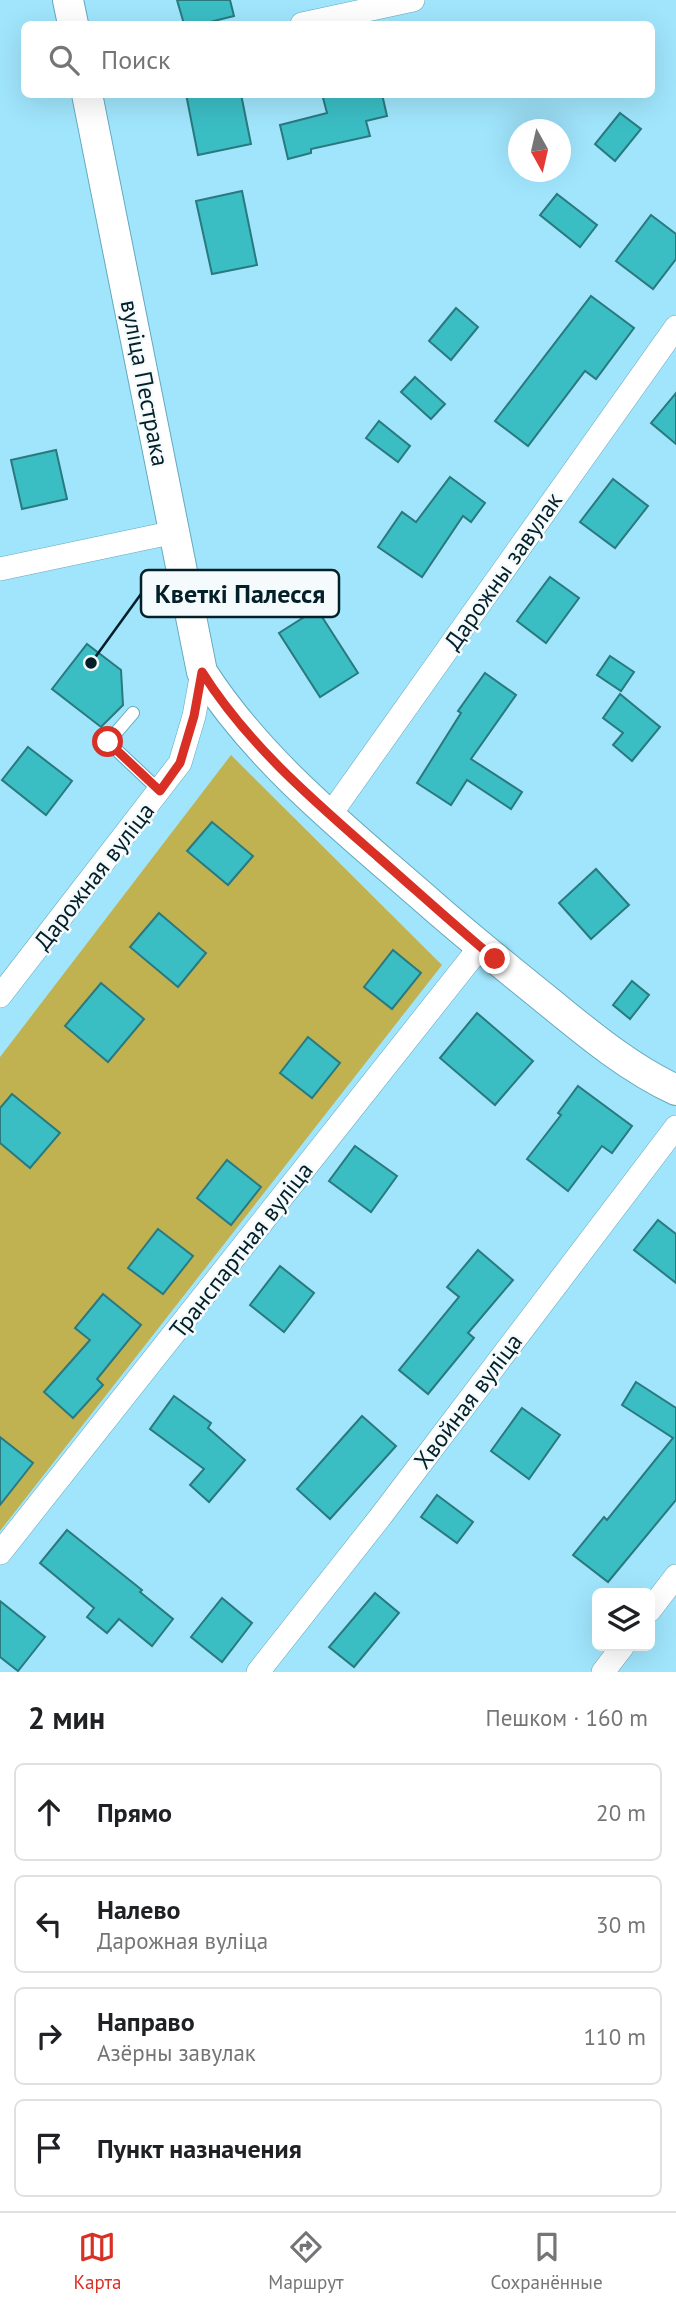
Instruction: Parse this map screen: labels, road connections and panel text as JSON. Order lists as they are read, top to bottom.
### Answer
{
  "streets": {
    "street": [
      "вуліца Пестрака",
      "Дарожны завулак",
      "Дарожная вуліца",
      "Транспартная вуліца",
      "Хвойная вуліца"
    ]
  },
  "crossings": [
    ["вуліца Пестрака", "Дарожная вуліца"]
  ],
  "places": ["Кветкі Палесся"],
  "north": "bottom",
  "page": {
    "search": "Поиск",
    "heading": ["2 мин", "Пешком · 160 m"],
    "list": [
      ["Прямо", "20 m"],
      ["Налево", "Дарожная вуліца", "30 m"],
      ["Направо", "Азёрны завулак", "110 m"],
      "Пункт назначения"
    ],
    "nav": ["Карта", "Маршрут", "Сохранённые"]
  }
}
